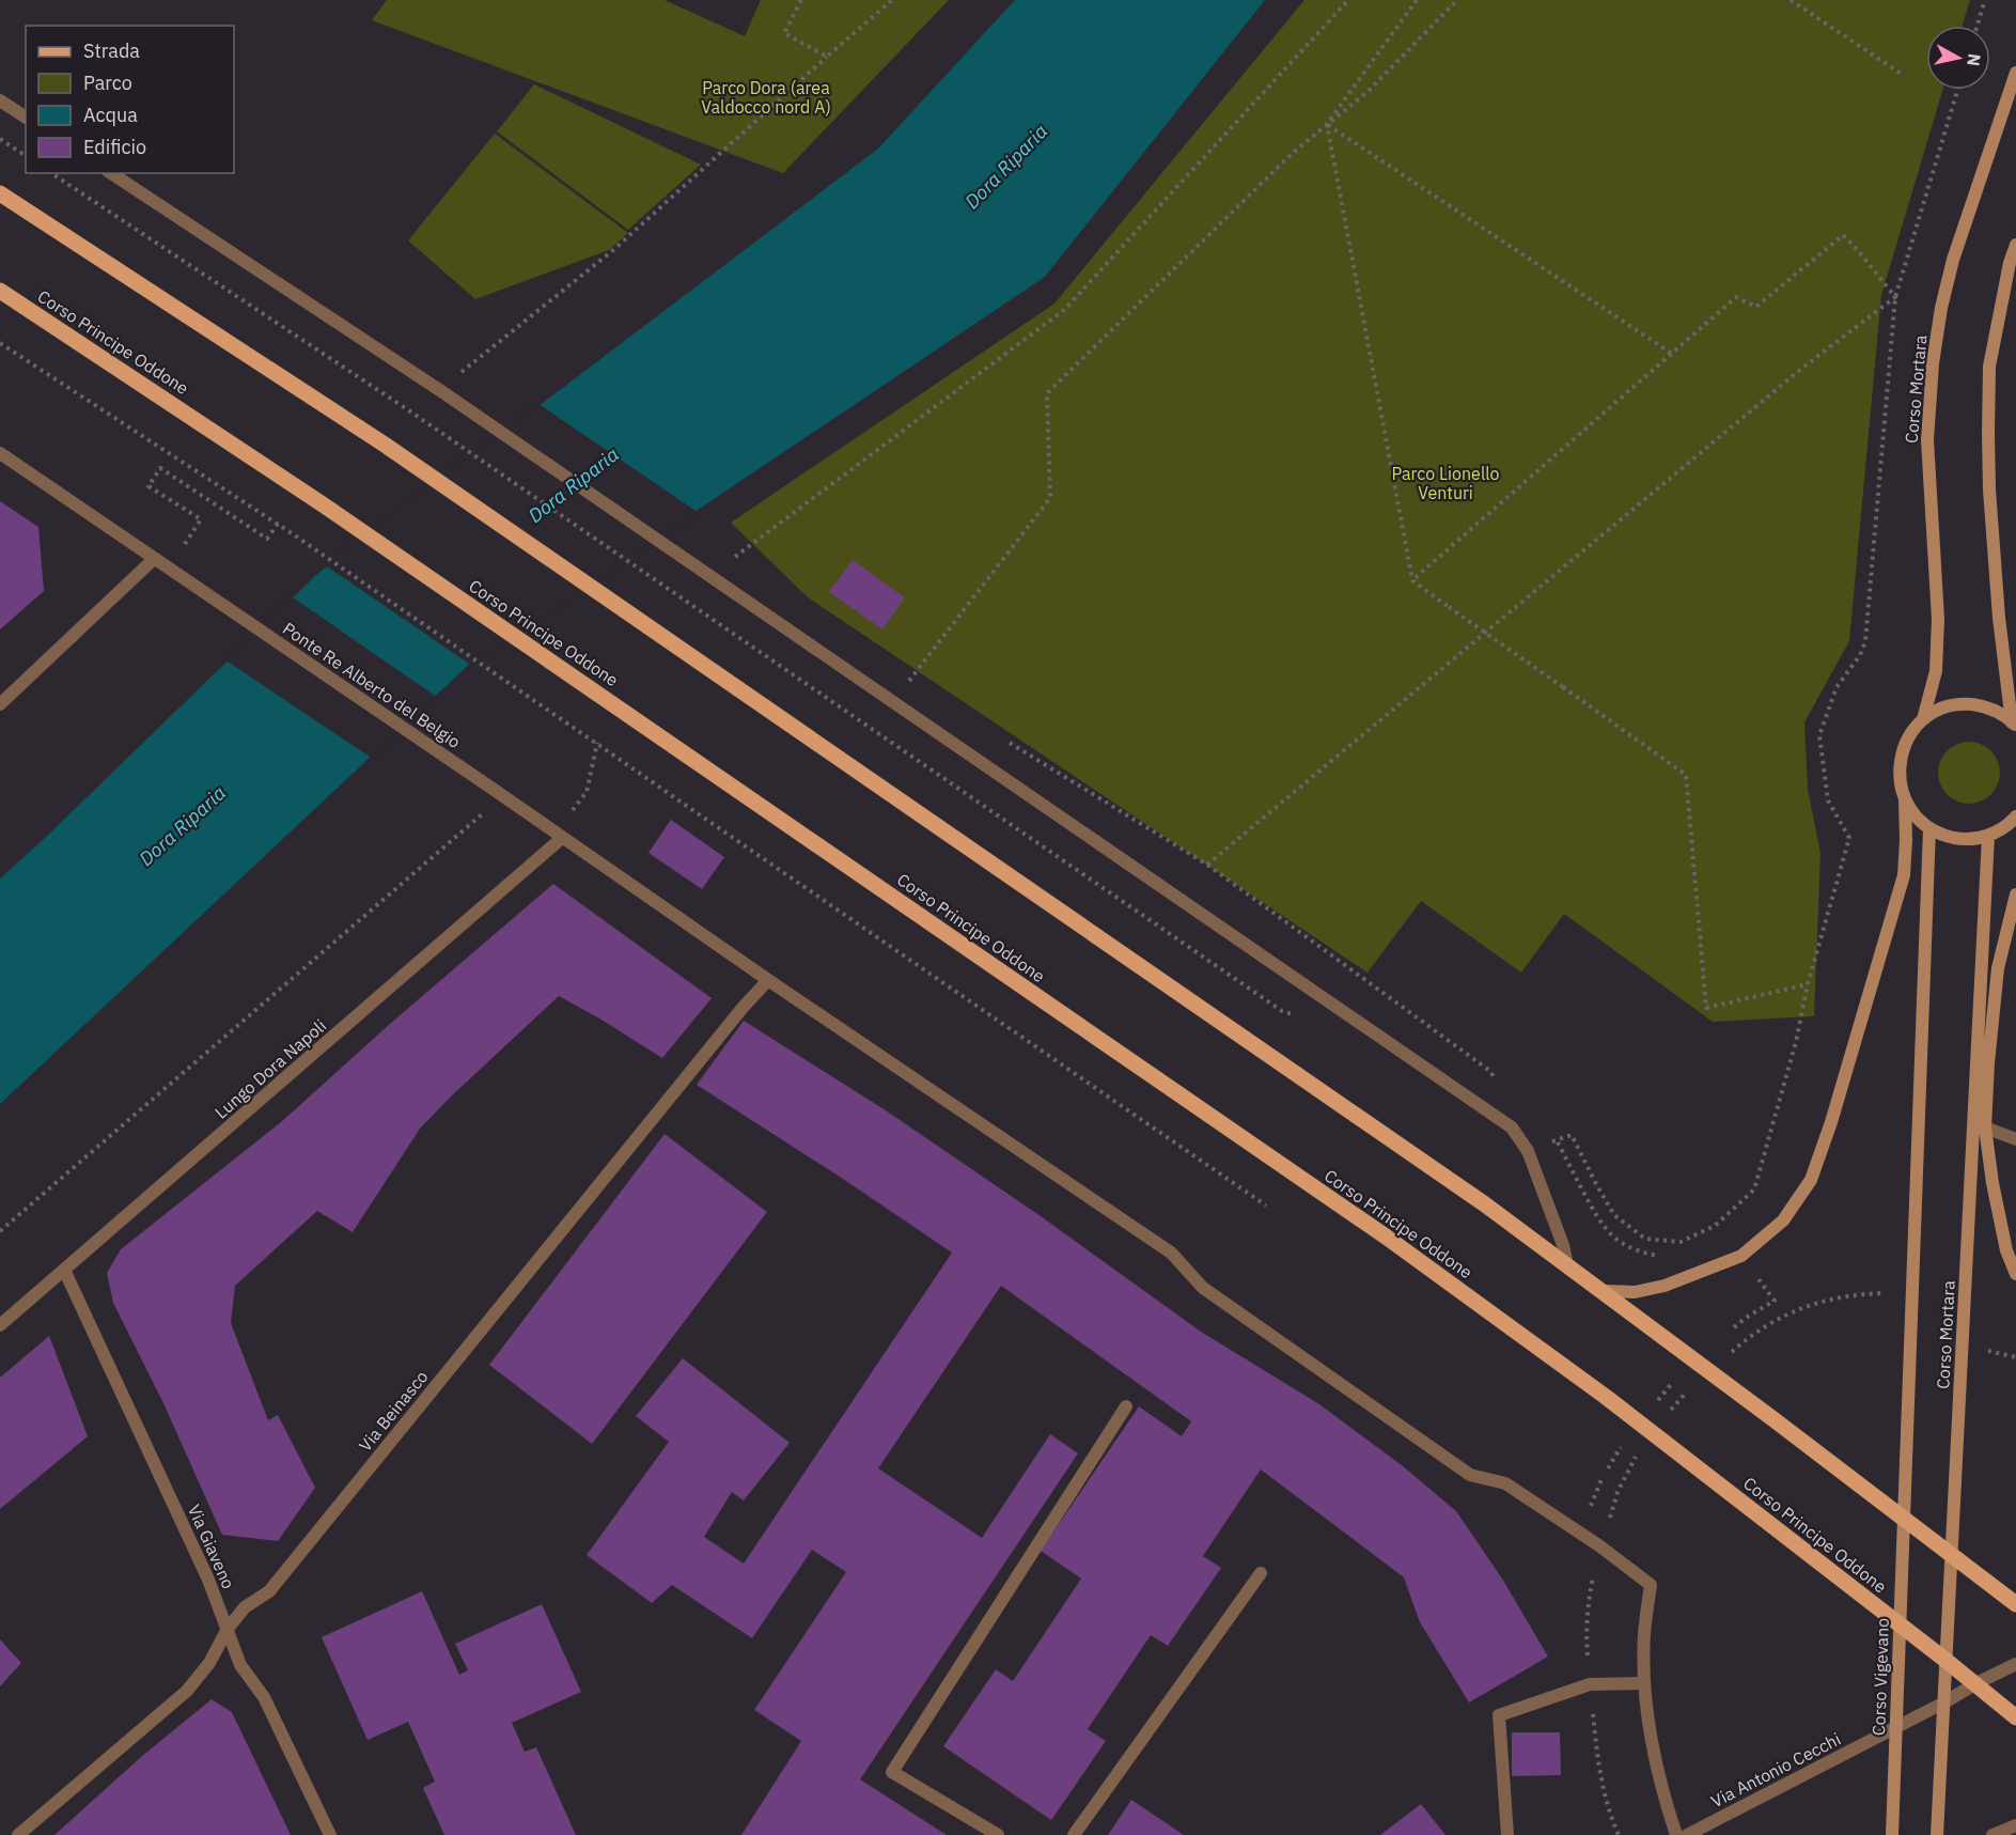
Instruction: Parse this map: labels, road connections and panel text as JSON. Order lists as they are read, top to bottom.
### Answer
{
  "streets": {
    "main road": ["Corso Principe Oddone", "Corso Mortara", "Corso Vigevano"],
    "street": [
      "Ponte Re Alberto del Belgio",
      "Lungo Dora Napoli",
      "Via Beinasco",
      "Via Giaveno",
      "Via Antonio Cecchi"
    ]
  },
  "crossings": [
    ["Corso Principe Oddone", "Corso Mortara"],
    ["Corso Principe Oddone", "Corso Vigevano"],
    ["Corso Principe Oddone", "Via Antonio Cecchi"],
    ["Corso Mortara", "Corso Vigevano"],
    ["Corso Mortara", "Via Antonio Cecchi"],
    ["Lungo Dora Napoli", "Via Giaveno"],
    ["Via Beinasco", "Via Giaveno"],
    ["Corso Vigevano", "Via Antonio Cecchi"]
  ],
  "water": ["Dora Riparia"],
  "parks": ["Parco Dora (area Valdocco nord A)", "Parco Lionello Venturi"],
  "legend": [
    "Strada",
    "Parco",
    "Acqua",
    "Edificio"
  ],
  "north": "right"
}
